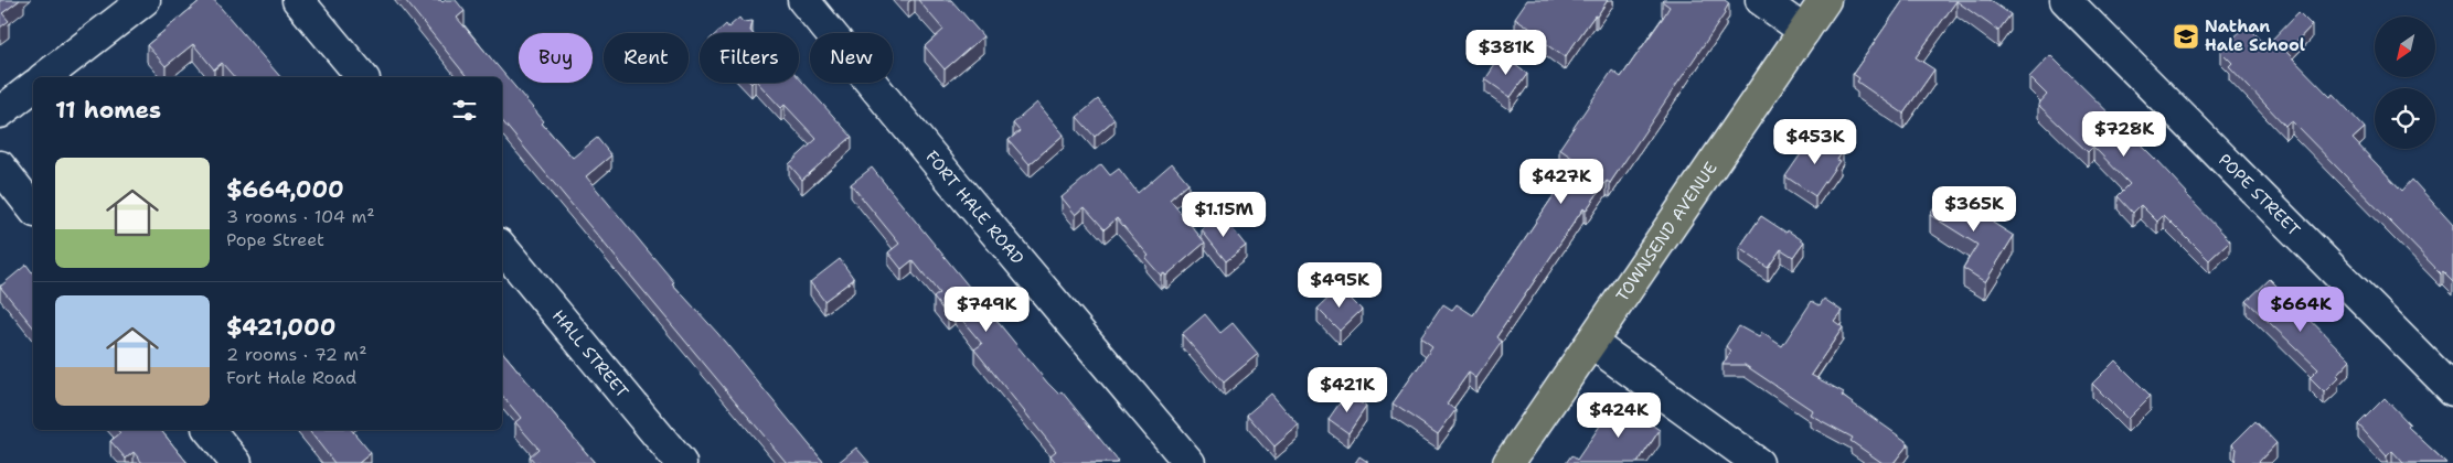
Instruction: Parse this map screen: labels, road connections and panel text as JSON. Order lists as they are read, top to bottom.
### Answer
{
  "streets": {
    "main road": ["TOWNSEND AVENUE"],
    "street": ["POPE STREET", "FORT HALE ROAD", "HALL STREET"]
  },
  "places": {
    "school or university": ["Nathan Hale School"]
  },
  "north": "bottom left",
  "page": {
    "price": [
      "$381K",
      "$728K",
      "$453K",
      "$427K",
      "$365K",
      "$1.15M",
      "$495K",
      "$749K",
      "$664K",
      "$421K",
      "$424K"
    ],
    "chip": [
      "Buy",
      "Rent",
      "Filters",
      "New"
    ],
    "heading": "11 homes",
    "list": [
      {
        "name": "$664,000",
        "note": "3 rooms · 104 m² · Pope Street"
      },
      {
        "name": "$421,000",
        "note": "2 rooms · 72 m² · Fort Hale Road"
      }
    ]
  }
}
